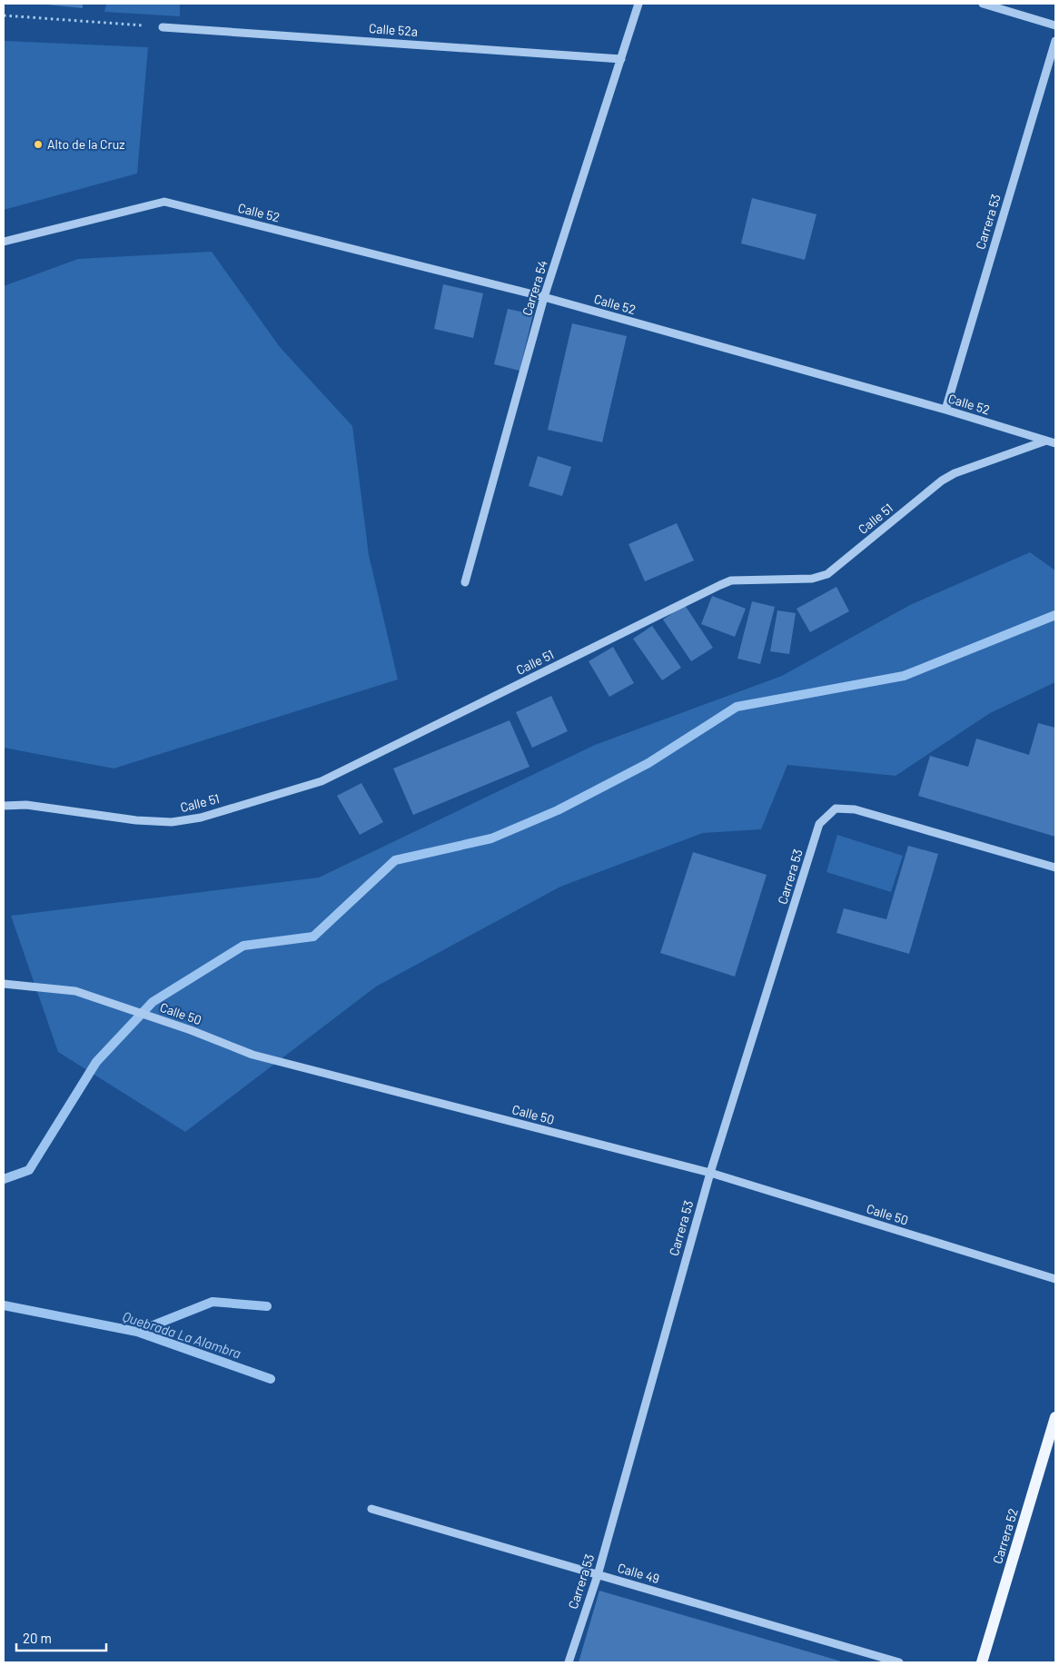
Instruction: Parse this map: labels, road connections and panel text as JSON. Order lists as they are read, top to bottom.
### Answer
{
  "streets": {
    "main road": ["Carrera 52"],
    "street": [
      "Calle 52a",
      "Calle 52",
      "Carrera 53",
      "Carrera 54",
      "Calle 51",
      "Calle 50",
      "Calle 49"
    ]
  },
  "crossings": [
    ["Calle 52a", "Carrera 54"],
    ["Calle 52", "Carrera 53"],
    ["Calle 52", "Carrera 54"],
    ["Calle 52", "Calle 51"],
    ["Carrera 53", "Calle 50"],
    ["Carrera 53", "Calle 49"]
  ],
  "water": ["Quebrada La Alambra"],
  "places": ["Alto de la Cruz"],
  "scale_bar": "20 m"
}
